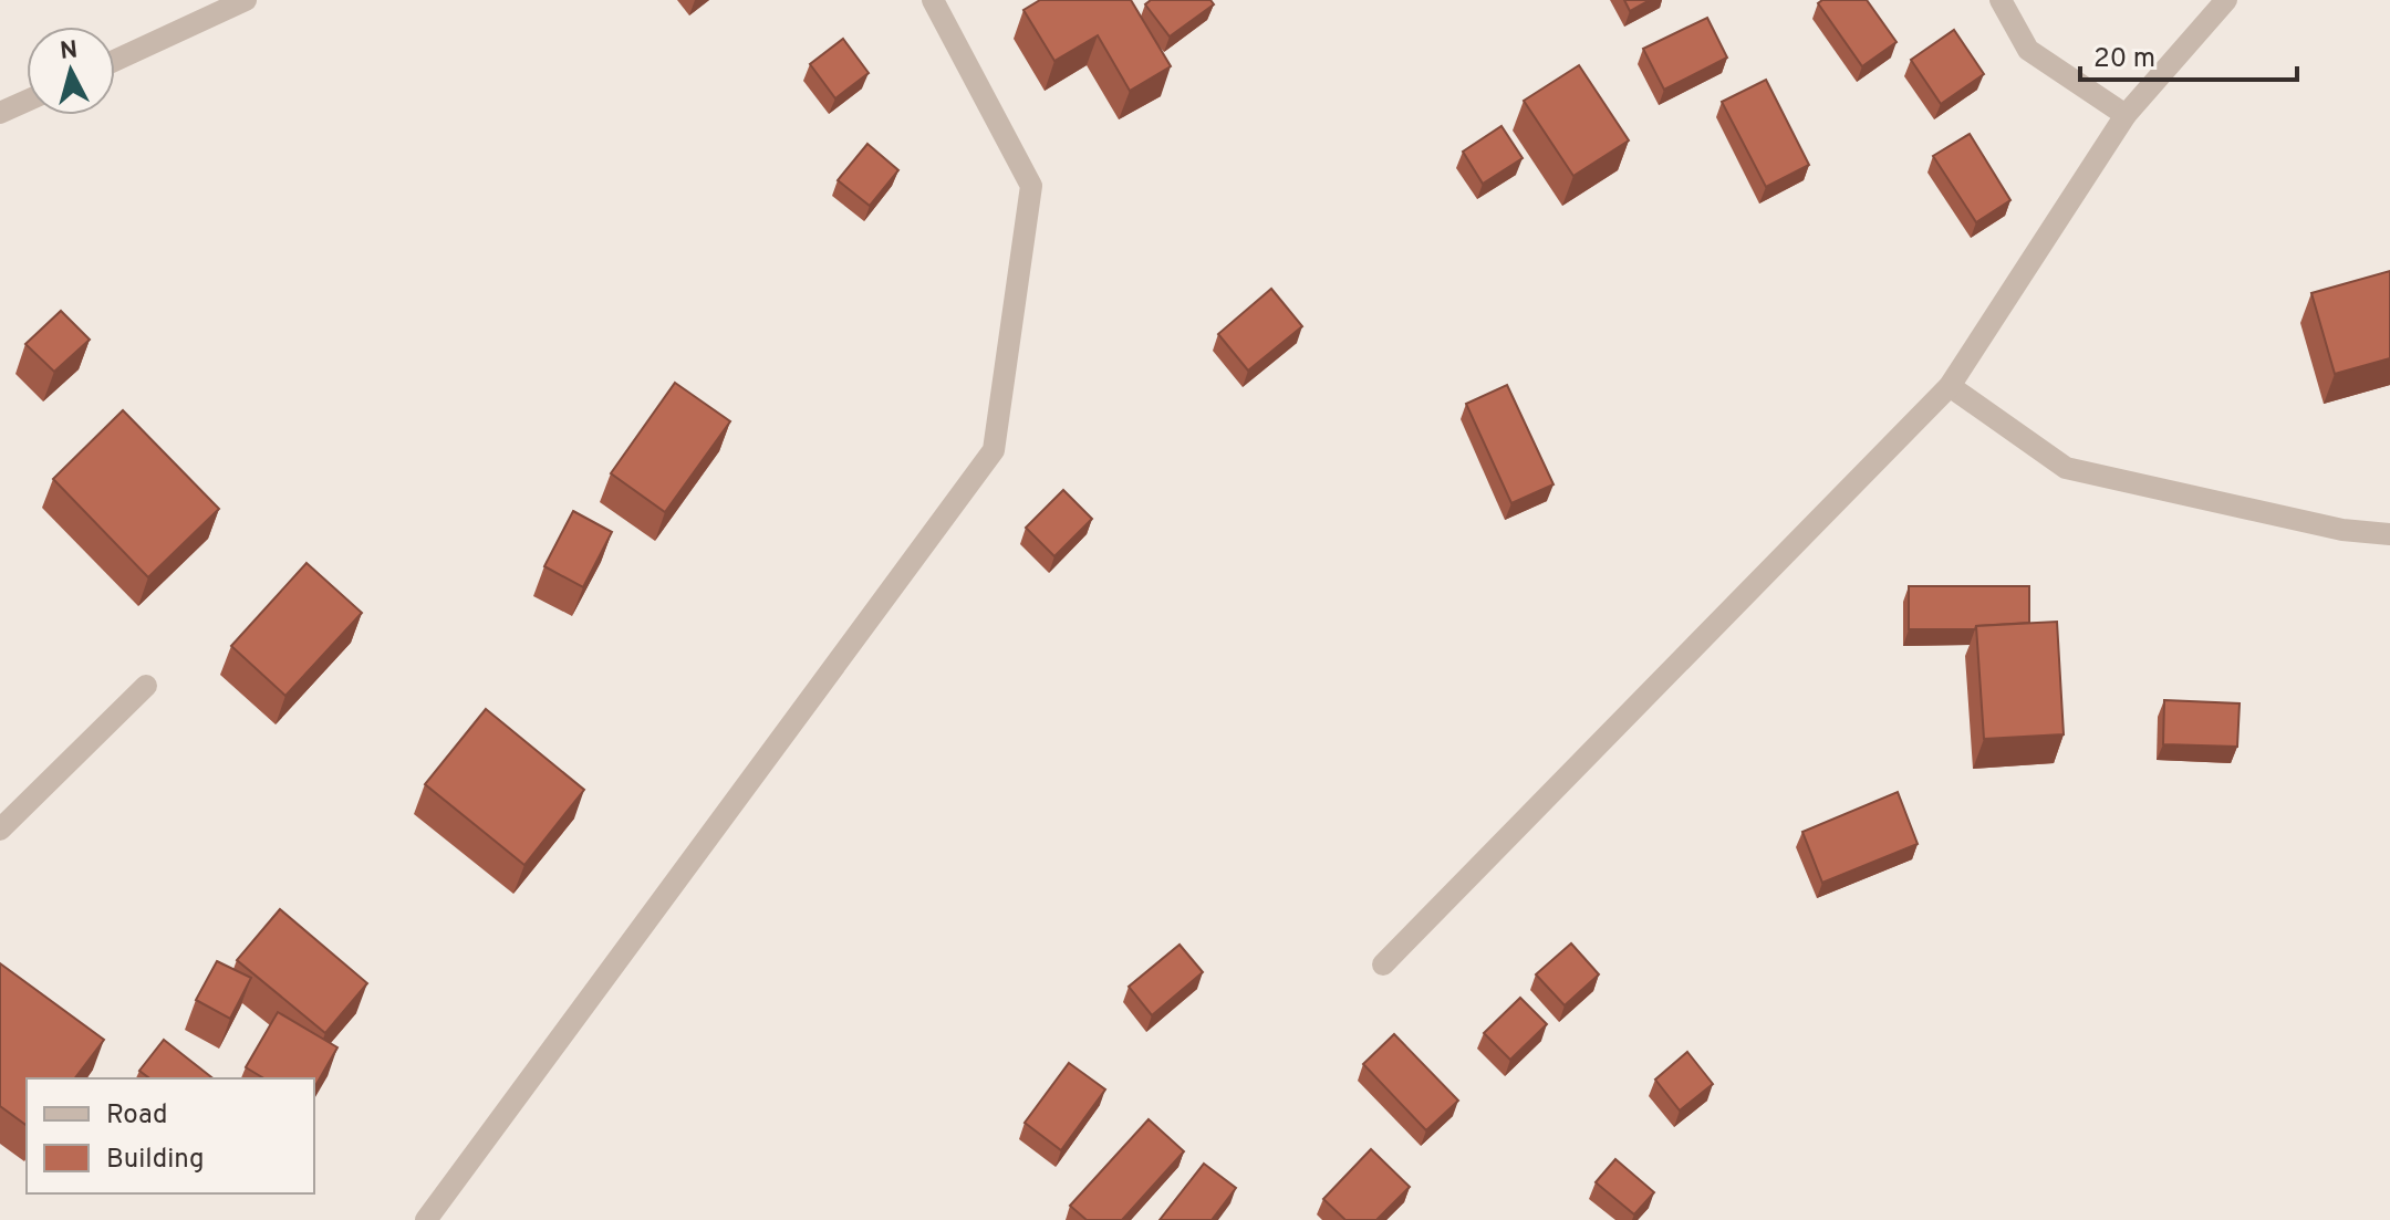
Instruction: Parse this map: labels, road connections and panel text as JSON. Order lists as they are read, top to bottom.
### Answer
{
  "legend": ["Road", "Building"],
  "scale_bar": "20 m",
  "north": "top"
}
